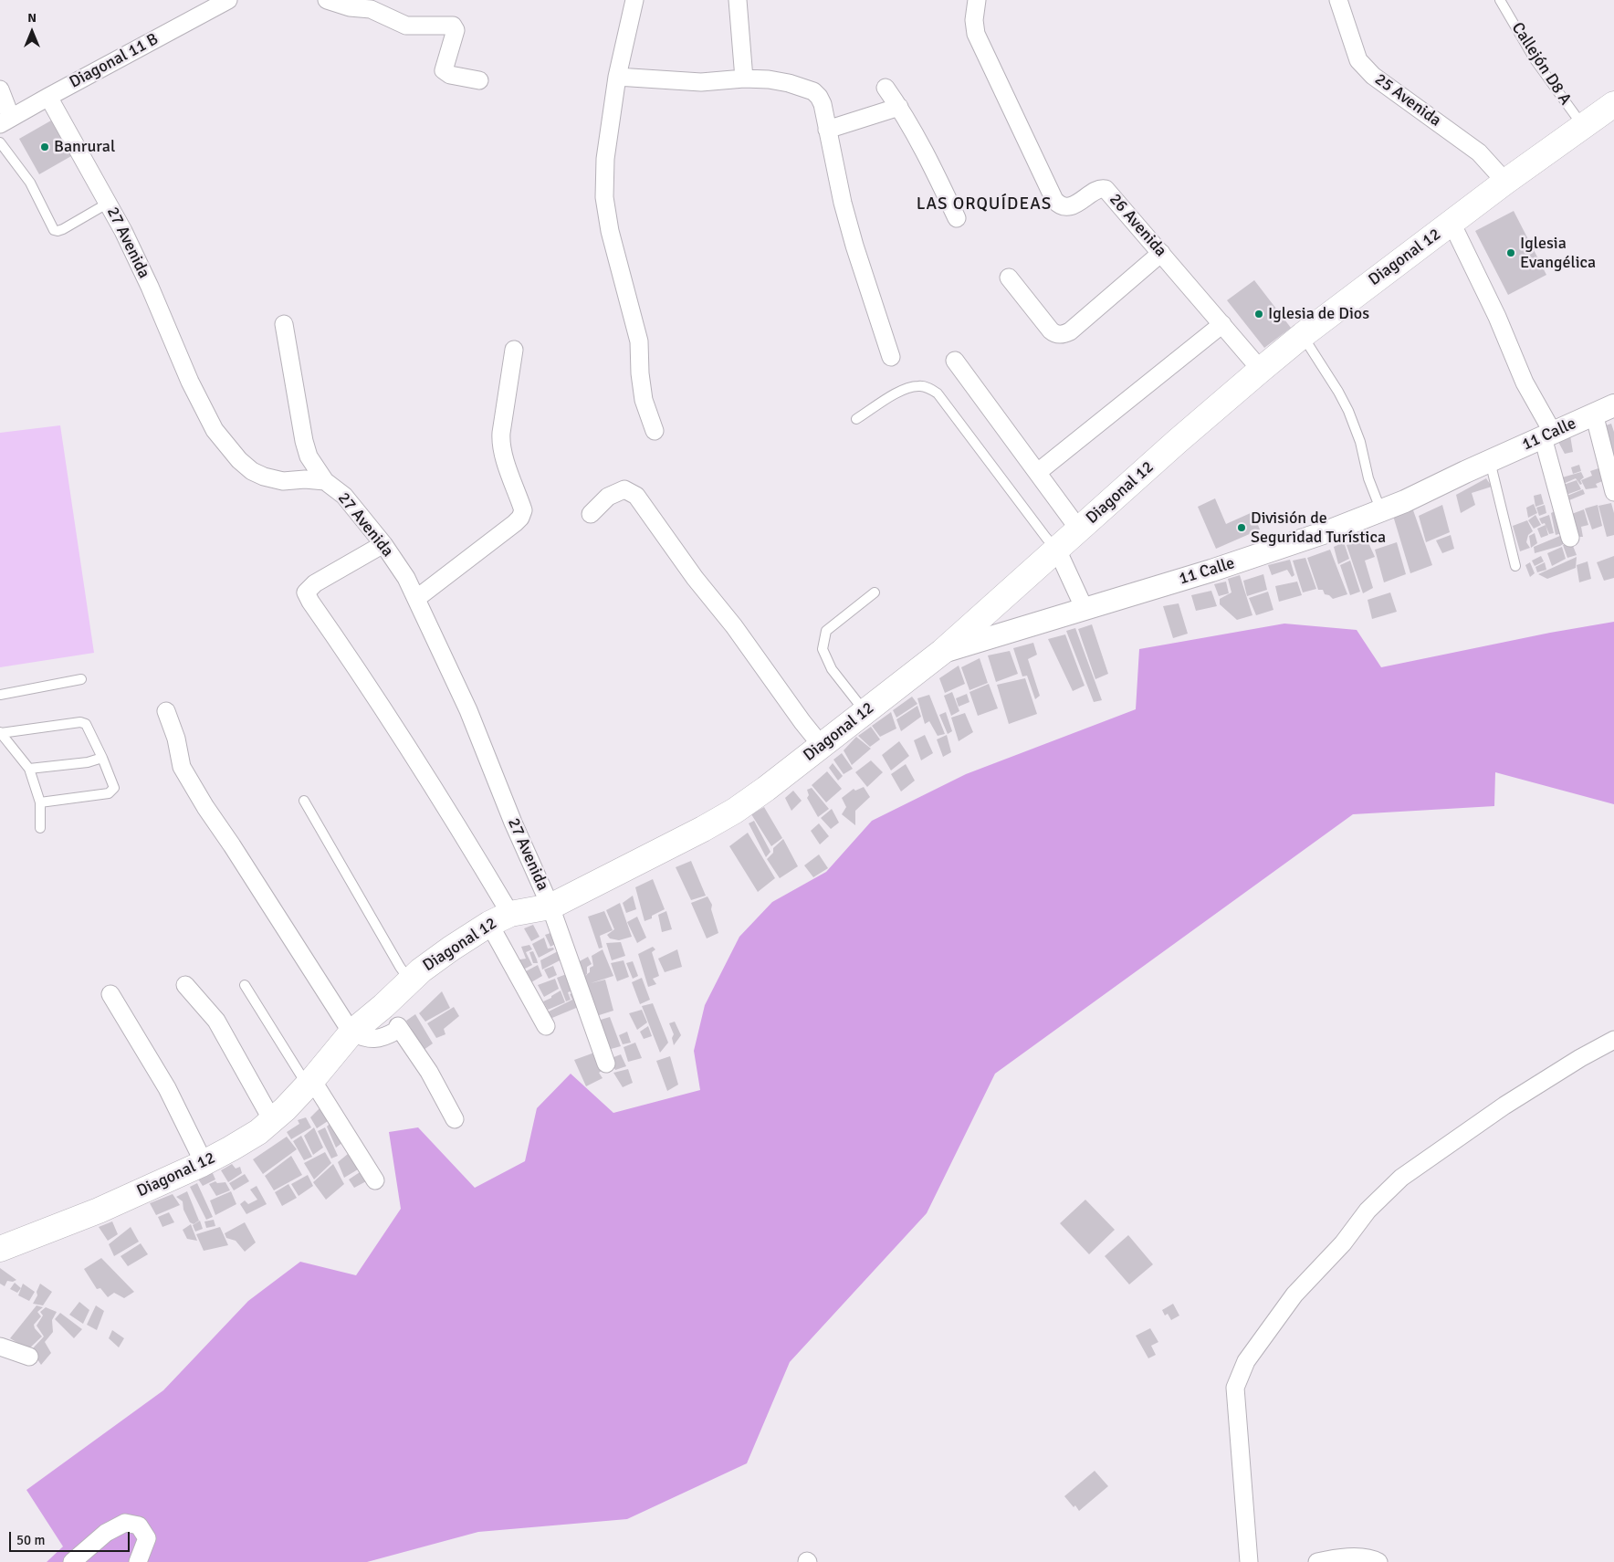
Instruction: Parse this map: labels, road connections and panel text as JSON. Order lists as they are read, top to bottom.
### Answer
{
  "streets": {
    "main road": ["Diagonal 12"],
    "street": [
      "Diagonal 11 B",
      "25 Avenida",
      "26 Avenida",
      "27 Avenida",
      "11 Calle"
    ],
    "lane": ["Callejón D8 A"]
  },
  "crossings": [
    ["Diagonal 11 B", "27 Avenida"],
    ["Callejón D8 A", "Diagonal 12"],
    ["25 Avenida", "Diagonal 12"],
    ["26 Avenida", "Diagonal 12"],
    ["27 Avenida", "Diagonal 12"],
    ["Diagonal 12", "11 Calle"]
  ],
  "districts": ["LAS ORQUÍDEAS"],
  "places": [
    "Banrural",
    "Iglesia Evangélica",
    "Iglesia de Dios",
    "División de Seguridad Turística"
  ],
  "scale_bar": "50 m",
  "north": "top"
}
